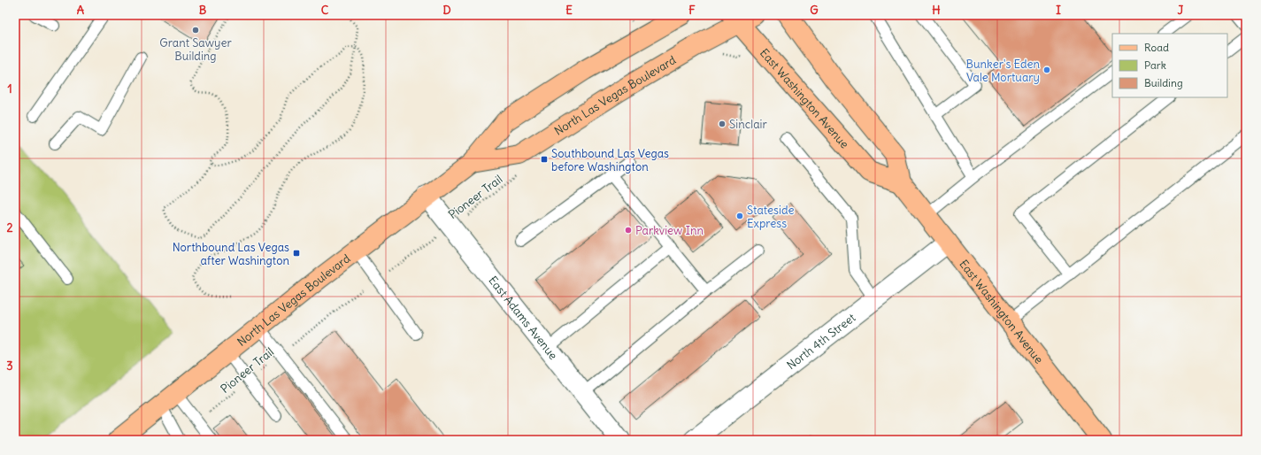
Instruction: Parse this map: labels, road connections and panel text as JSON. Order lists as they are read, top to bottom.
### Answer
{
  "streets": {
    "main road": ["North Las Vegas Boulevard", "East Washington Avenue"],
    "street": ["East Adams Avenue", "North 4th Street"],
    "path": ["Pioneer Trail"]
  },
  "crossings": [
    ["North Las Vegas Boulevard", "East Washington Avenue"],
    ["North Las Vegas Boulevard", "East Adams Avenue"],
    ["East Washington Avenue", "North 4th Street"],
    ["Pioneer Trail", "East Adams Avenue"]
  ],
  "places": {
    "other": [
      "Grant Sawyer Building",
      "Bunker's Eden Vale Mortuary",
      "Sinclair",
      "Stateside Express",
      "Parkview Inn"
    ],
    "transit": ["Southbound Las Vegas before Washington", "Northbound Las Vegas after Washington"]
  },
  "legend": ["Road", "Park", "Building"],
  "grid": {
    "columns": [
      "A",
      "B",
      "C",
      "D",
      "E",
      "F",
      "G",
      "H",
      "I",
      "J"
    ],
    "rows": ["1", "2", "3"]
  }
}
